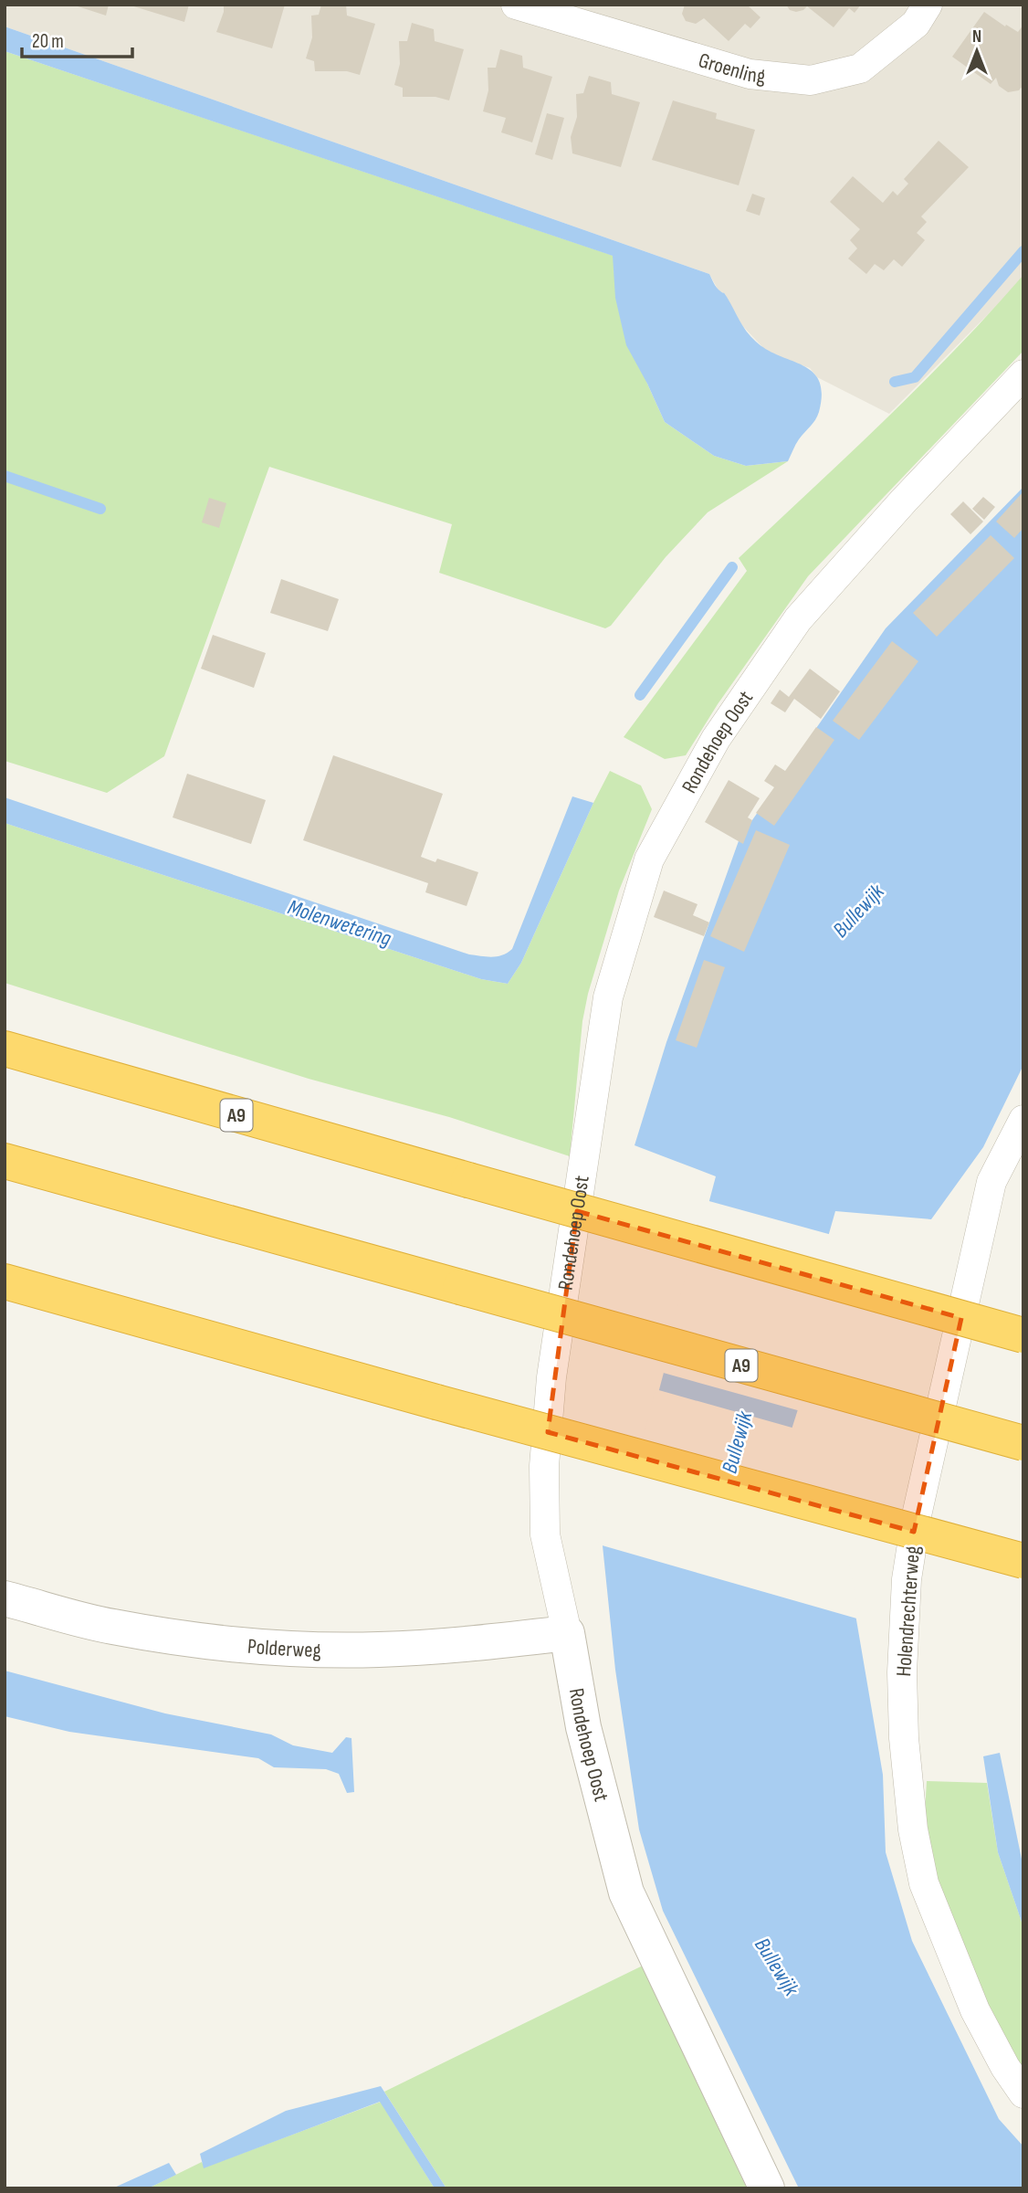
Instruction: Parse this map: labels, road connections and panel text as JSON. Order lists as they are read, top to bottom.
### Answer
{
  "streets": {
    "highway": ["A9"],
    "street": [
      "Groenling",
      "Rondehoep Oost",
      "Holendrechterweg",
      "Polderweg"
    ]
  },
  "crossings": [
    ["Rondehoep Oost", "Polderweg"]
  ],
  "water": ["Bullewijk", "Molenwetering"],
  "scale_bar": "20 m",
  "north": "top"
}
